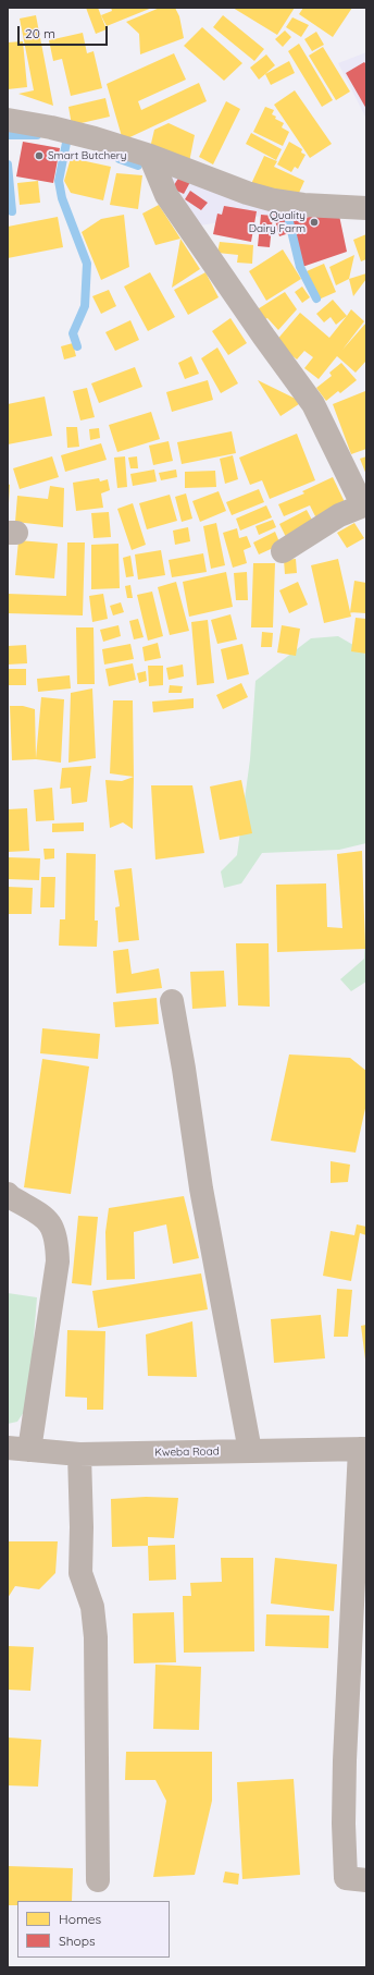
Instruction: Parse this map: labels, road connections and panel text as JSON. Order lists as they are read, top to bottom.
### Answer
{
  "streets": {
    "street": ["Kweba Road"]
  },
  "places": ["Smart Butchery", "Quality Dairy Farm"],
  "legend": ["Homes", "Shops"],
  "scale_bar": "20 m"
}
